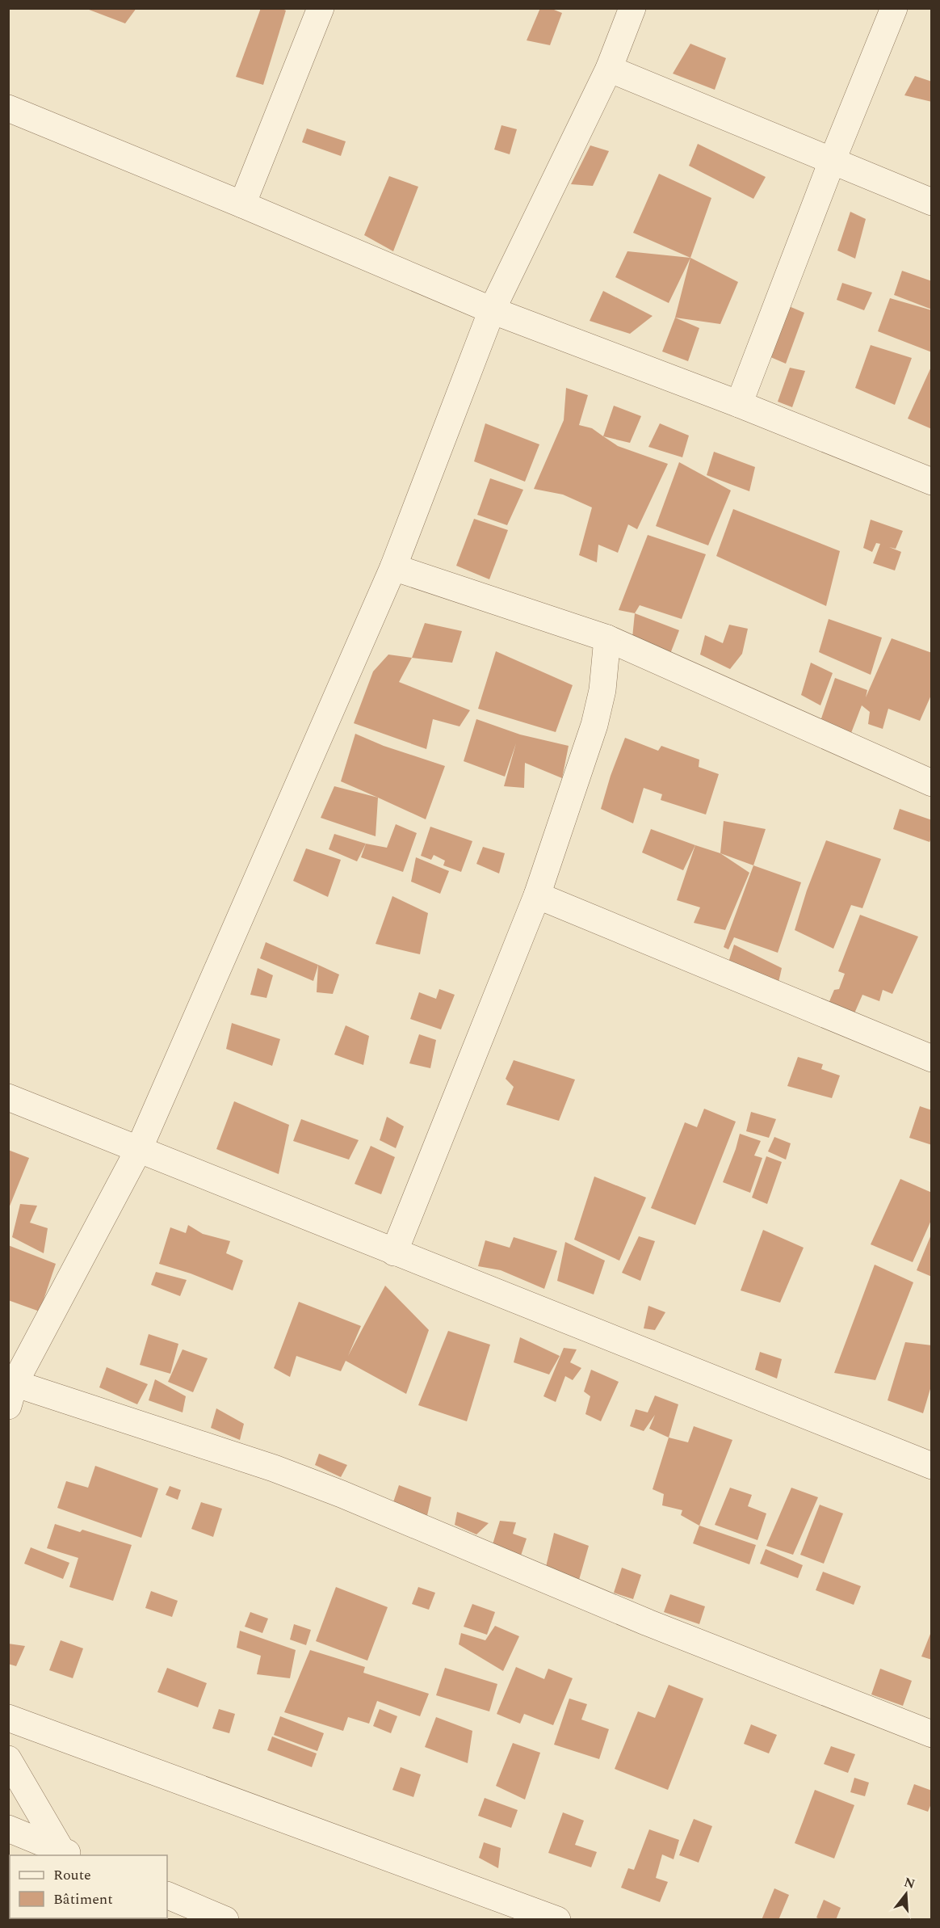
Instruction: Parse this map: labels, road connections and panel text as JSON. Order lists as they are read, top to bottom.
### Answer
{
  "legend": ["Route", "Bâtiment"],
  "north": "top"
}
